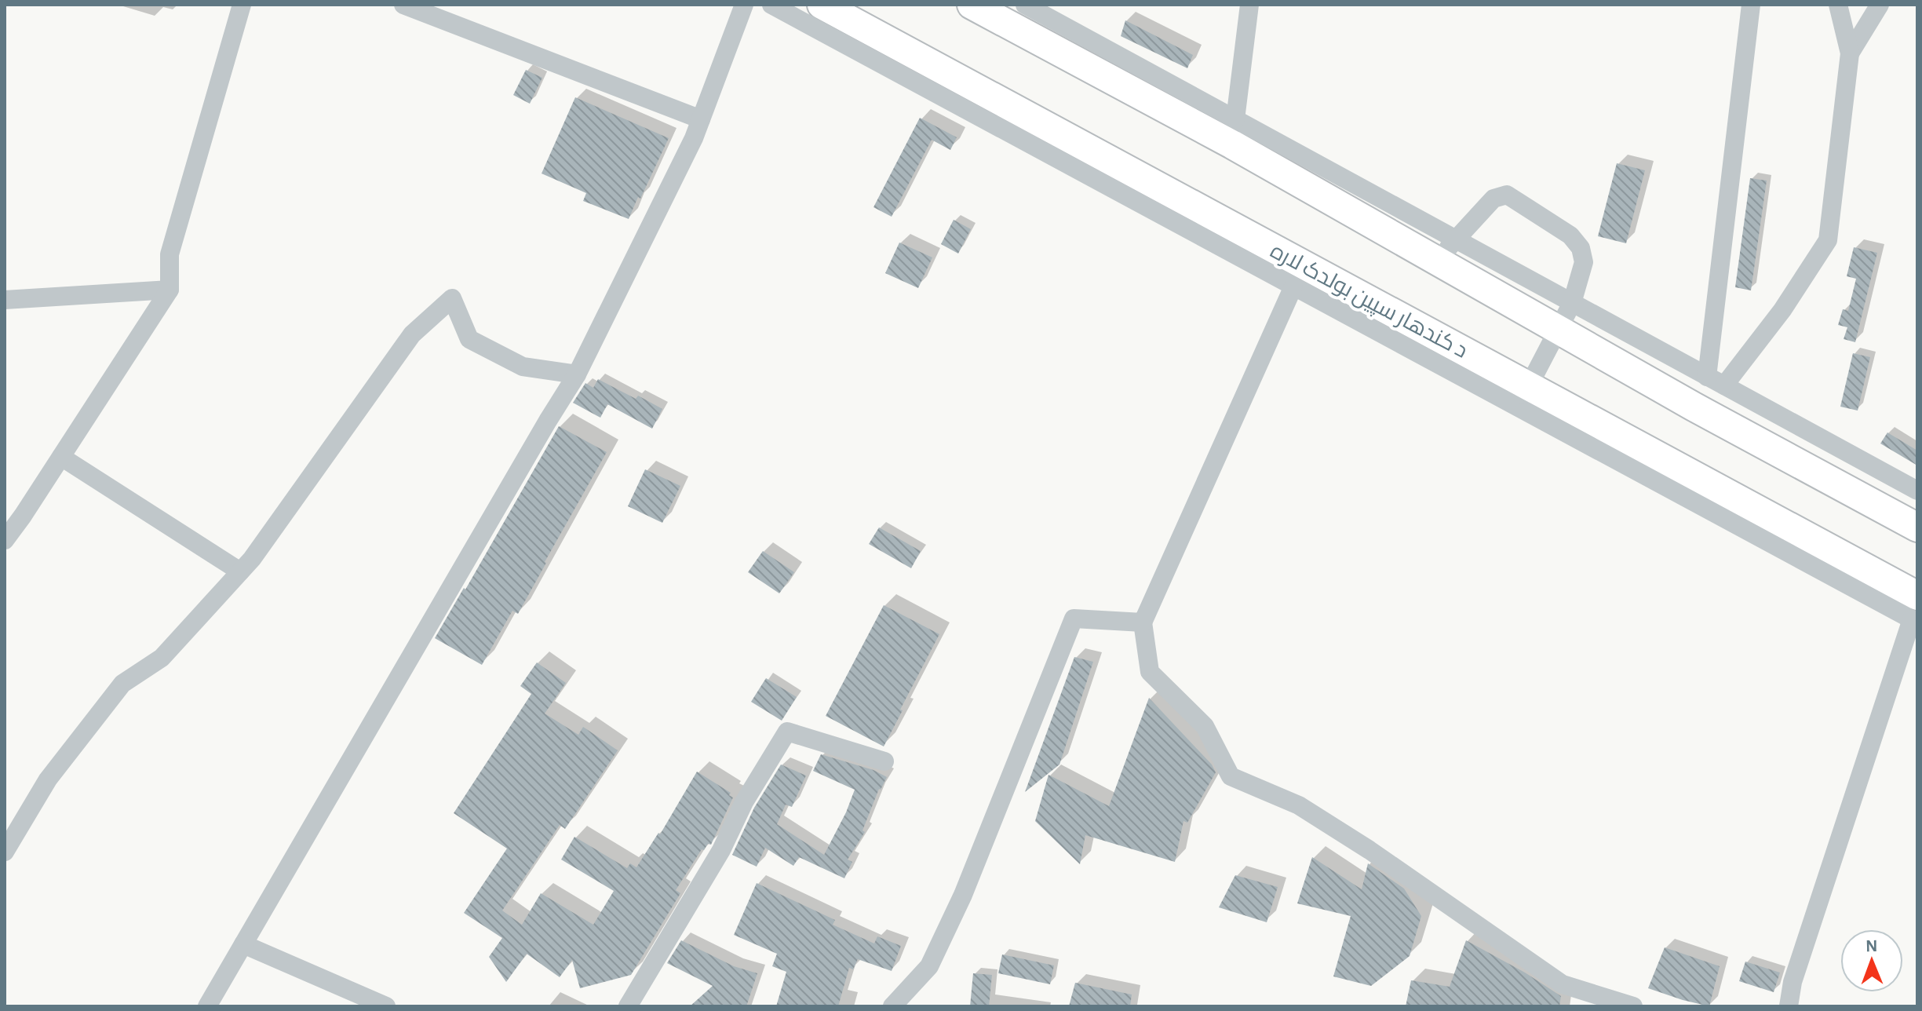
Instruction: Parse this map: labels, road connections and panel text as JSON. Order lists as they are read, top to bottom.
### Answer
{
  "streets": {
    "highway": ["د کندهار سپین بولدک لاره"]
  },
  "north": "top"
}
